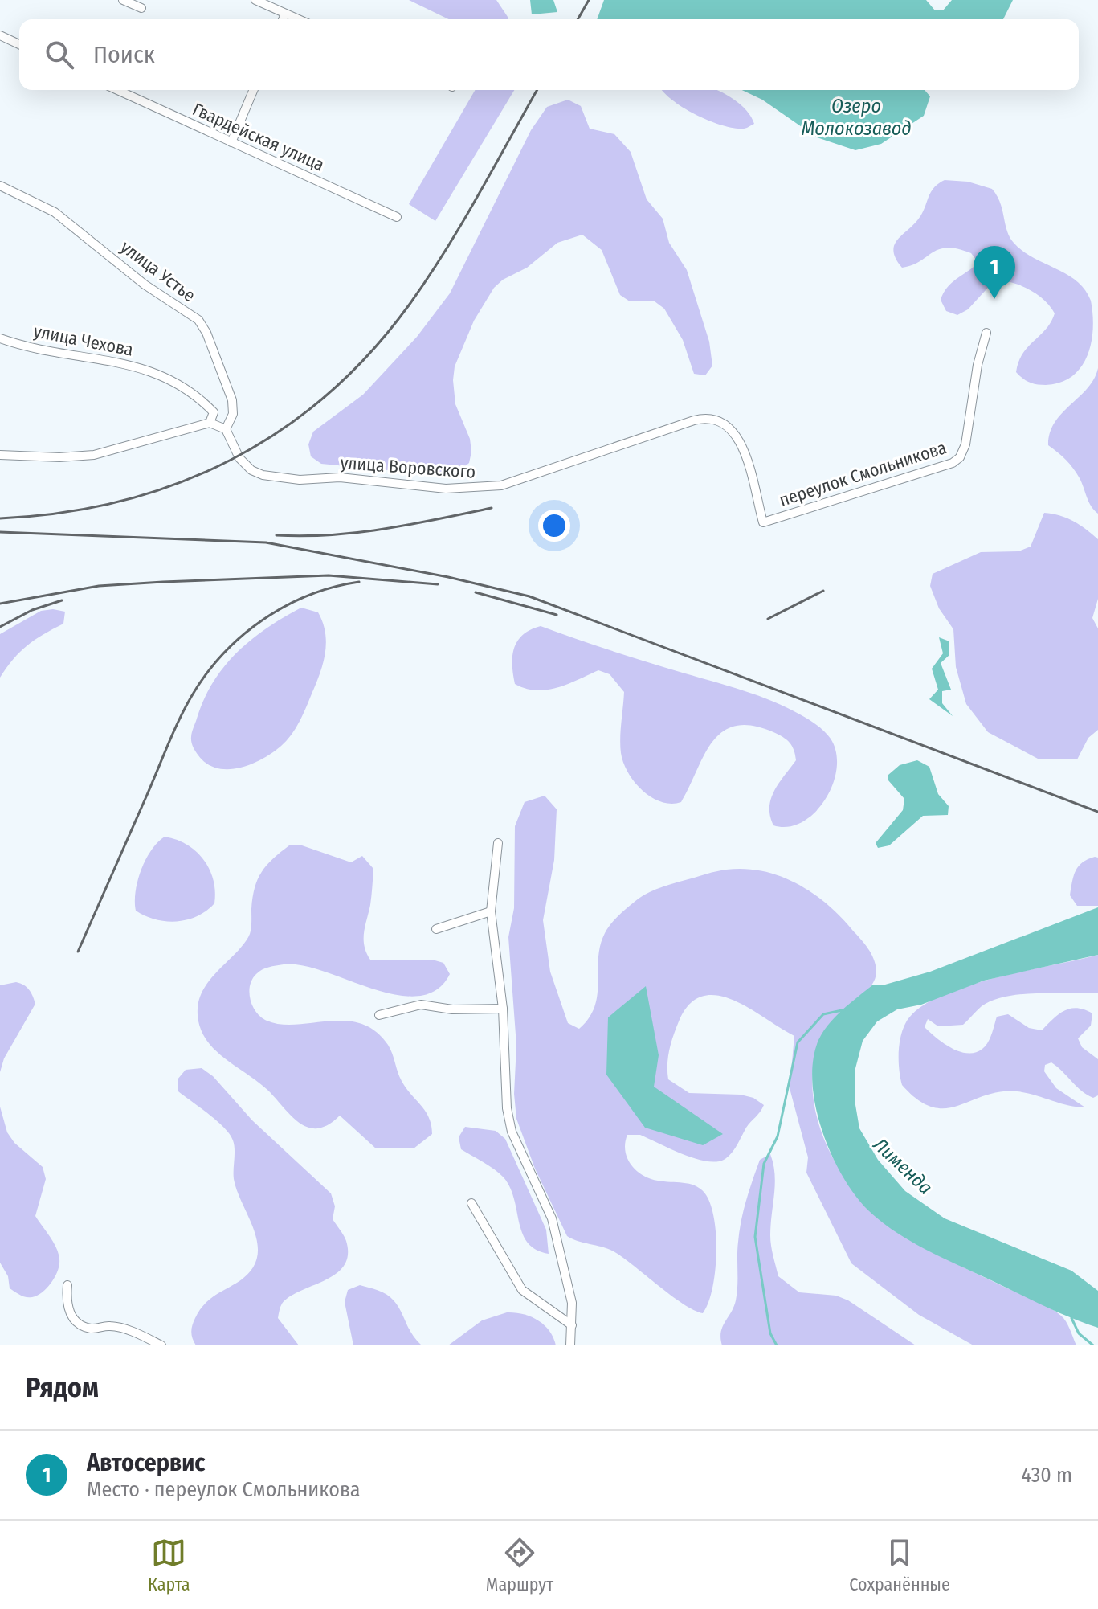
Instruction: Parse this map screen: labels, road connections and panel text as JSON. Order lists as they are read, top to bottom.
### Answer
{
  "streets": {
    "street": [
      "Гвардейская улица",
      "улица Устье",
      "улица Чехова",
      "улица Воровского",
      "переулок Смольникова"
    ]
  },
  "crossings": [
    ["улица Устье", "улица Воровского"],
    ["улица Воровского", "переулок Смольникова"]
  ],
  "water": ["Озеро Молокозавод", "Лименда"],
  "page": {
    "search": "Поиск",
    "pins": "1",
    "heading": "Рядом",
    "list": [
      {
        "mark": "1",
        "name": "Автосервис",
        "note": "Место · переулок Смольникова",
        "value": "430 m"
      }
    ],
    "nav": ["Карта", "Маршрут", "Сохранённые"]
  }
}
